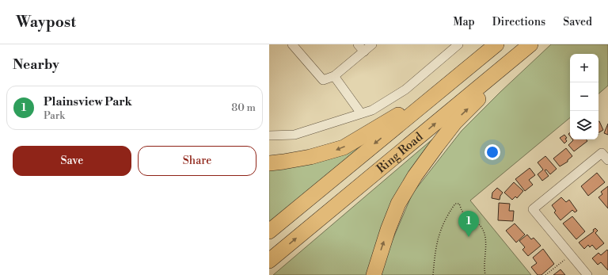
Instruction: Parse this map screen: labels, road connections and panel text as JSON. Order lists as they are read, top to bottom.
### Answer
{
  "streets": {
    "highway": ["Ring Road"]
  },
  "page": {
    "header": "Waypost",
    "nav": ["Map", "Directions", "Saved"],
    "heading": "Nearby",
    "map_buttons": ["+", "−"],
    "list": [
      {
        "mark": "1",
        "name": "Plainsview Park",
        "note": "Park",
        "value": "80 m"
      }
    ],
    "buttons": ["Save", "Share"],
    "pins": "1"
  }
}
